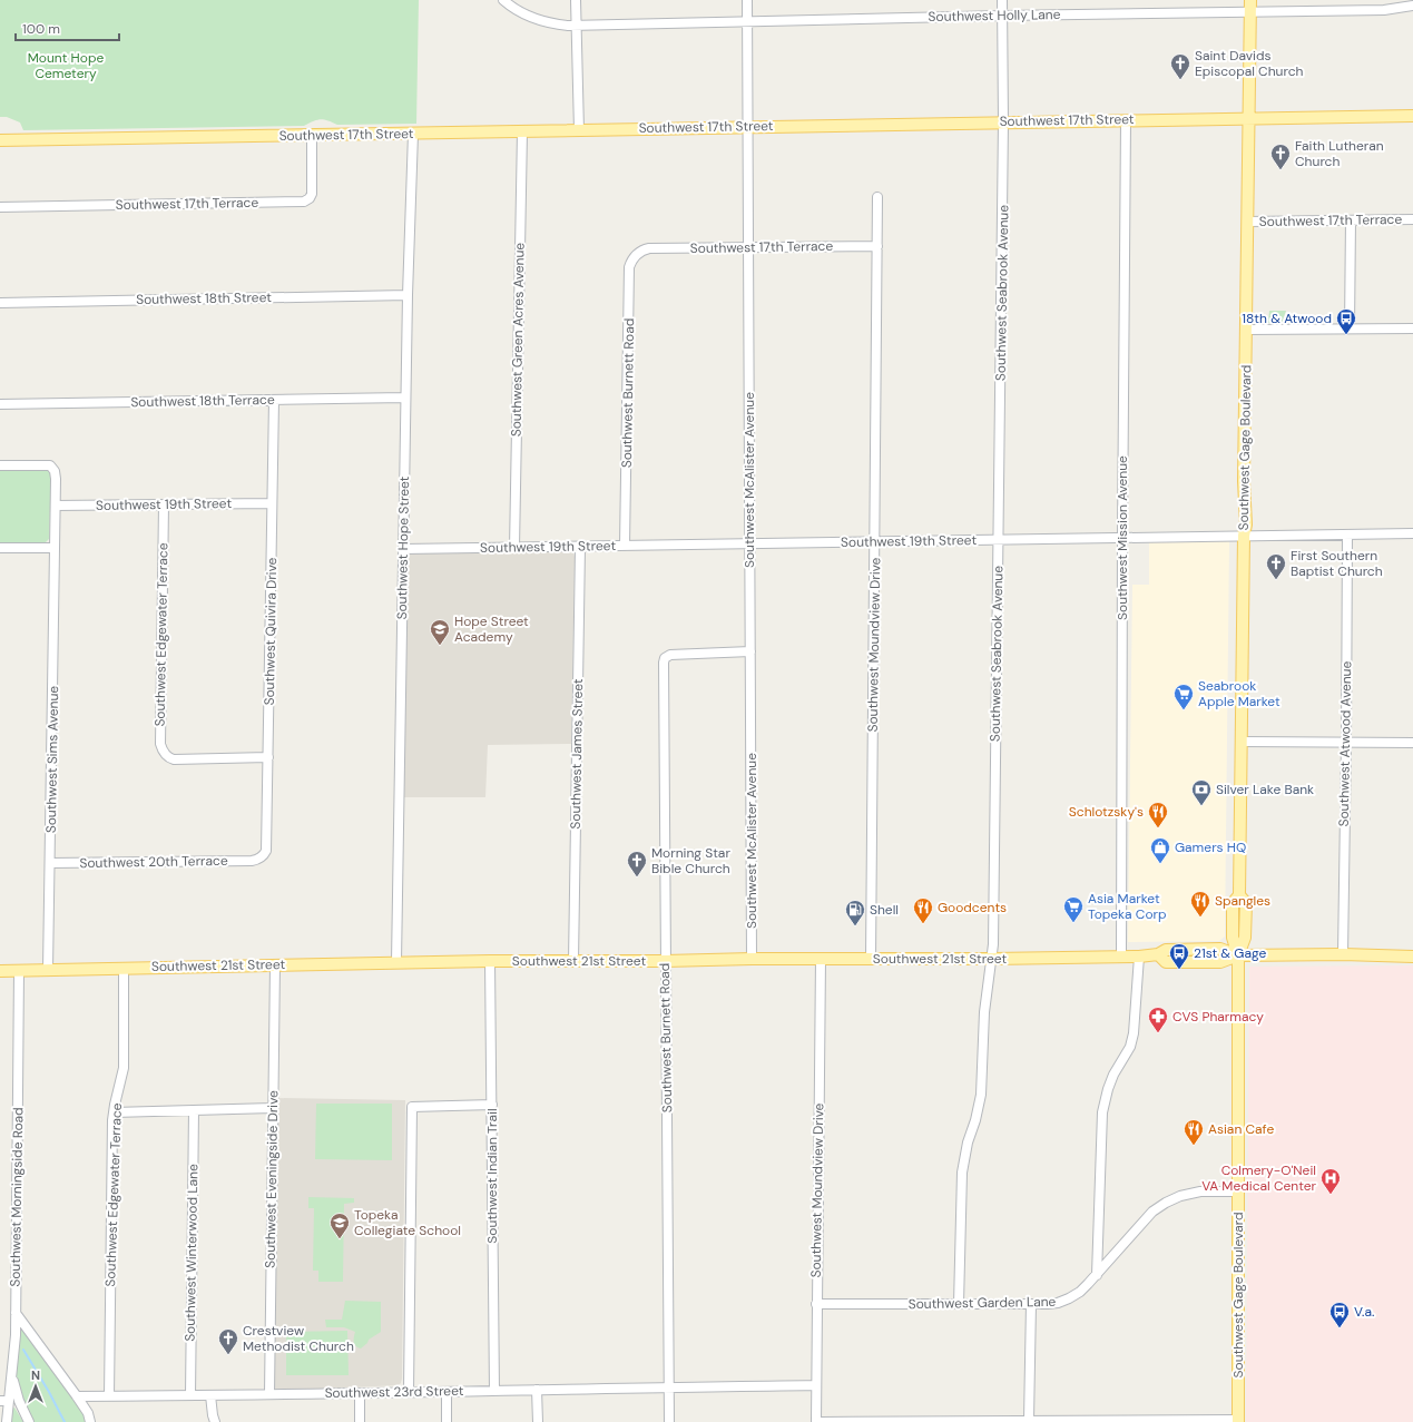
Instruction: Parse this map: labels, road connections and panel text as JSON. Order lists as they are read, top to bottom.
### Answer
{
  "streets": {
    "main road": ["Southwest 17th Street", "Southwest Gage Boulevard", "Southwest 21st Street"],
    "street": [
      "Southwest Holly Lane",
      "Southwest 17th Terrace",
      "Southwest Seabrook Avenue",
      "Southwest 18th Street",
      "Southwest Green Acres Avenue",
      "Southwest Burnett Road",
      "Southwest 18th Terrace",
      "Southwest McAlister Avenue",
      "Southwest 19th Street",
      "Southwest Mission Avenue",
      "Southwest Hope Street",
      "Southwest Quivira Drive",
      "Southwest Edgewater Terrace",
      "Southwest Moundview Drive",
      "Southwest Atwood Avenue",
      "Southwest James Street",
      "Southwest Sims Avenue",
      "Southwest 20th Terrace",
      "Southwest Indian Trail",
      "Southwest Eveningside Drive",
      "Southwest Morningside Road",
      "Southwest Winterwood Lane",
      "Southwest Garden Lane",
      "Southwest 23rd Street"
    ]
  },
  "crossings": [
    ["Southwest Holly Lane", "Southwest Seabrook Avenue"],
    ["Southwest Holly Lane", "Southwest Gage Boulevard"],
    ["Southwest Holly Lane", "Southwest McAlister Avenue"],
    ["Southwest 17th Street", "Southwest 17th Terrace"],
    ["Southwest 17th Street", "Southwest Seabrook Avenue"],
    ["Southwest 17th Street", "Southwest Green Acres Avenue"],
    ["Southwest 17th Street", "Southwest Gage Boulevard"],
    ["Southwest 17th Street", "Southwest McAlister Avenue"],
    ["Southwest 17th Street", "Southwest Mission Avenue"],
    ["Southwest 17th Street", "Southwest Hope Street"],
    ["Southwest 17th Terrace", "Southwest Burnett Road"],
    ["Southwest 17th Terrace", "Southwest Gage Boulevard"],
    ["Southwest 17th Terrace", "Southwest McAlister Avenue"],
    ["Southwest 17th Terrace", "Southwest Moundview Drive"],
    ["Southwest Seabrook Avenue", "Southwest 19th Street"],
    ["Southwest Seabrook Avenue", "Southwest 21st Street"],
    ["Southwest Seabrook Avenue", "Southwest Garden Lane"],
    ["Southwest 18th Street", "Southwest Hope Street"],
    ["Southwest Green Acres Avenue", "Southwest 19th Street"],
    ["Southwest Burnett Road", "Southwest McAlister Avenue"],
    ["Southwest Burnett Road", "Southwest 19th Street"],
    ["Southwest Burnett Road", "Southwest 21st Street"],
    ["Southwest Burnett Road", "Southwest 23rd Street"],
    ["Southwest 18th Terrace", "Southwest Hope Street"],
    ["Southwest 18th Terrace", "Southwest Quivira Drive"],
    ["Southwest Gage Boulevard", "Southwest 19th Street"],
    ["Southwest Gage Boulevard", "Southwest 21st Street"],
    ["Southwest Gage Boulevard", "Southwest Garden Lane"],
    ["Southwest McAlister Avenue", "Southwest 19th Street"],
    ["Southwest McAlister Avenue", "Southwest 21st Street"],
    ["Southwest 19th Street", "Southwest Mission Avenue"],
    ["Southwest 19th Street", "Southwest Hope Street"],
    ["Southwest 19th Street", "Southwest Quivira Drive"],
    ["Southwest 19th Street", "Southwest Edgewater Terrace"],
    ["Southwest 19th Street", "Southwest Moundview Drive"],
    ["Southwest 19th Street", "Southwest Atwood Avenue"],
    ["Southwest 19th Street", "Southwest James Street"],
    ["Southwest 19th Street", "Southwest Sims Avenue"],
    ["Southwest Mission Avenue", "Southwest 21st Street"],
    ["Southwest Hope Street", "Southwest 21st Street"],
    ["Southwest Quivira Drive", "Southwest Edgewater Terrace"],
    ["Southwest Quivira Drive", "Southwest 20th Terrace"],
    ["Southwest Edgewater Terrace", "Southwest 21st Street"],
    ["Southwest Edgewater Terrace", "Southwest 23rd Street"],
    ["Southwest Moundview Drive", "Southwest 21st Street"],
    ["Southwest Moundview Drive", "Southwest Garden Lane"],
    ["Southwest Moundview Drive", "Southwest 23rd Street"],
    ["Southwest Atwood Avenue", "Southwest 21st Street"],
    ["Southwest James Street", "Southwest 21st Street"],
    ["Southwest Sims Avenue", "Southwest 20th Terrace"],
    ["Southwest Sims Avenue", "Southwest 21st Street"],
    ["Southwest 21st Street", "Southwest Indian Trail"],
    ["Southwest 21st Street", "Southwest Eveningside Drive"],
    ["Southwest 21st Street", "Southwest Morningside Road"],
    ["Southwest Indian Trail", "Southwest 23rd Street"],
    ["Southwest Eveningside Drive", "Southwest 23rd Street"],
    ["Southwest Winterwood Lane", "Southwest 23rd Street"]
  ],
  "parks": ["Mount Hope Cemetery"],
  "places": {
    "church": [
      "Saint Davids Episcopal Church",
      "Faith Lutheran Church",
      "First Southern Baptist Church",
      "Morning Star Bible Church",
      "Crestview Methodist Church"
    ],
    "bus stop": ["18th & Atwood", "21st & Gage", "V.a."],
    "school or university": ["Hope Street Academy", "Topeka Collegiate School"],
    "supermarket": ["Seabrook Apple Market", "Asia Market Topeka Corp"],
    "bank": ["Silver Lake Bank"],
    "restaurant": [
      "Schlotzsky's",
      "Spangles",
      "Goodcents",
      "Asian Cafe"
    ],
    "shop": ["Gamers HQ"],
    "fuel station": ["Shell"],
    "pharmacy": ["CVS Pharmacy"],
    "hospital": ["Colmery-O'Neil VA Medical Center"]
  },
  "scale_bar": "100 m",
  "north": "top"
}
